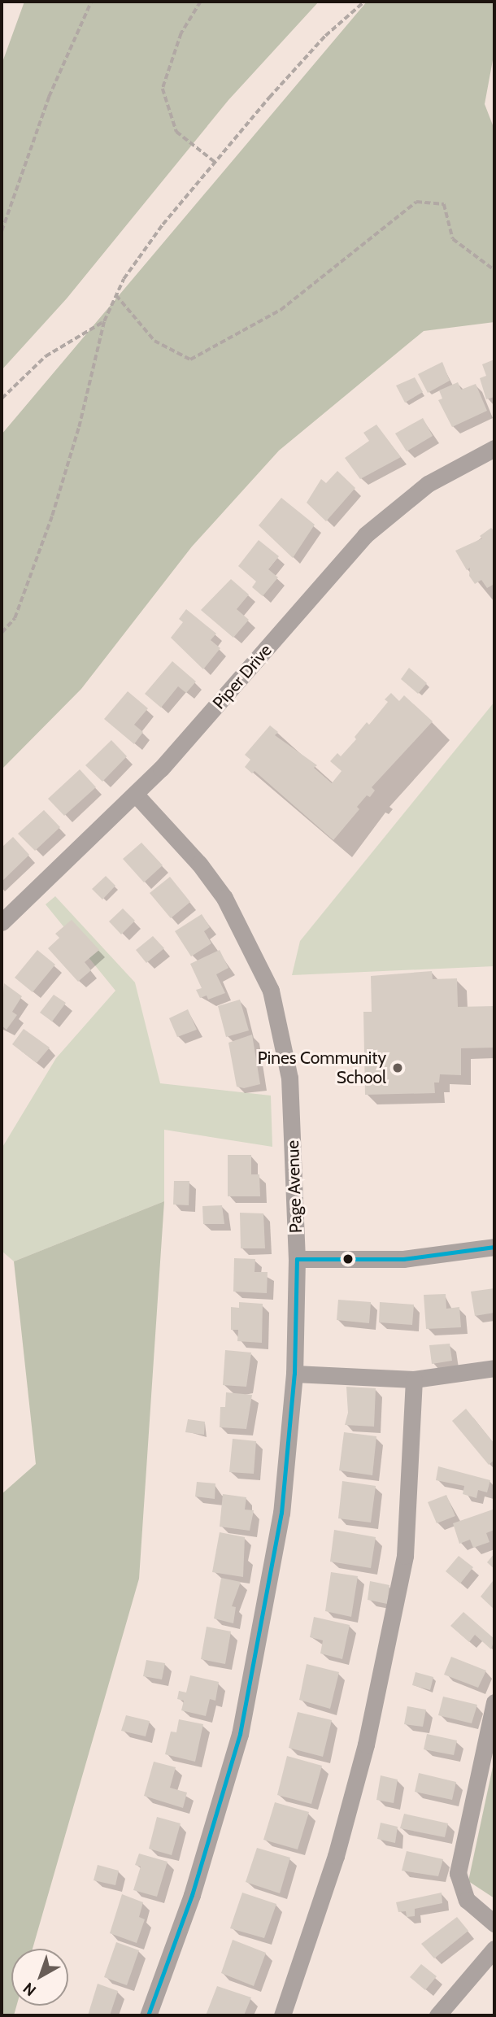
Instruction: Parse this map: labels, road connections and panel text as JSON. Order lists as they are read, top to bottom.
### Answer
{
  "streets": {
    "street": ["Piper Drive", "Page Avenue"]
  },
  "crossings": [
    ["Piper Drive", "Page Avenue"]
  ],
  "places": ["Pines Community School"],
  "north": "bottom left"
}
